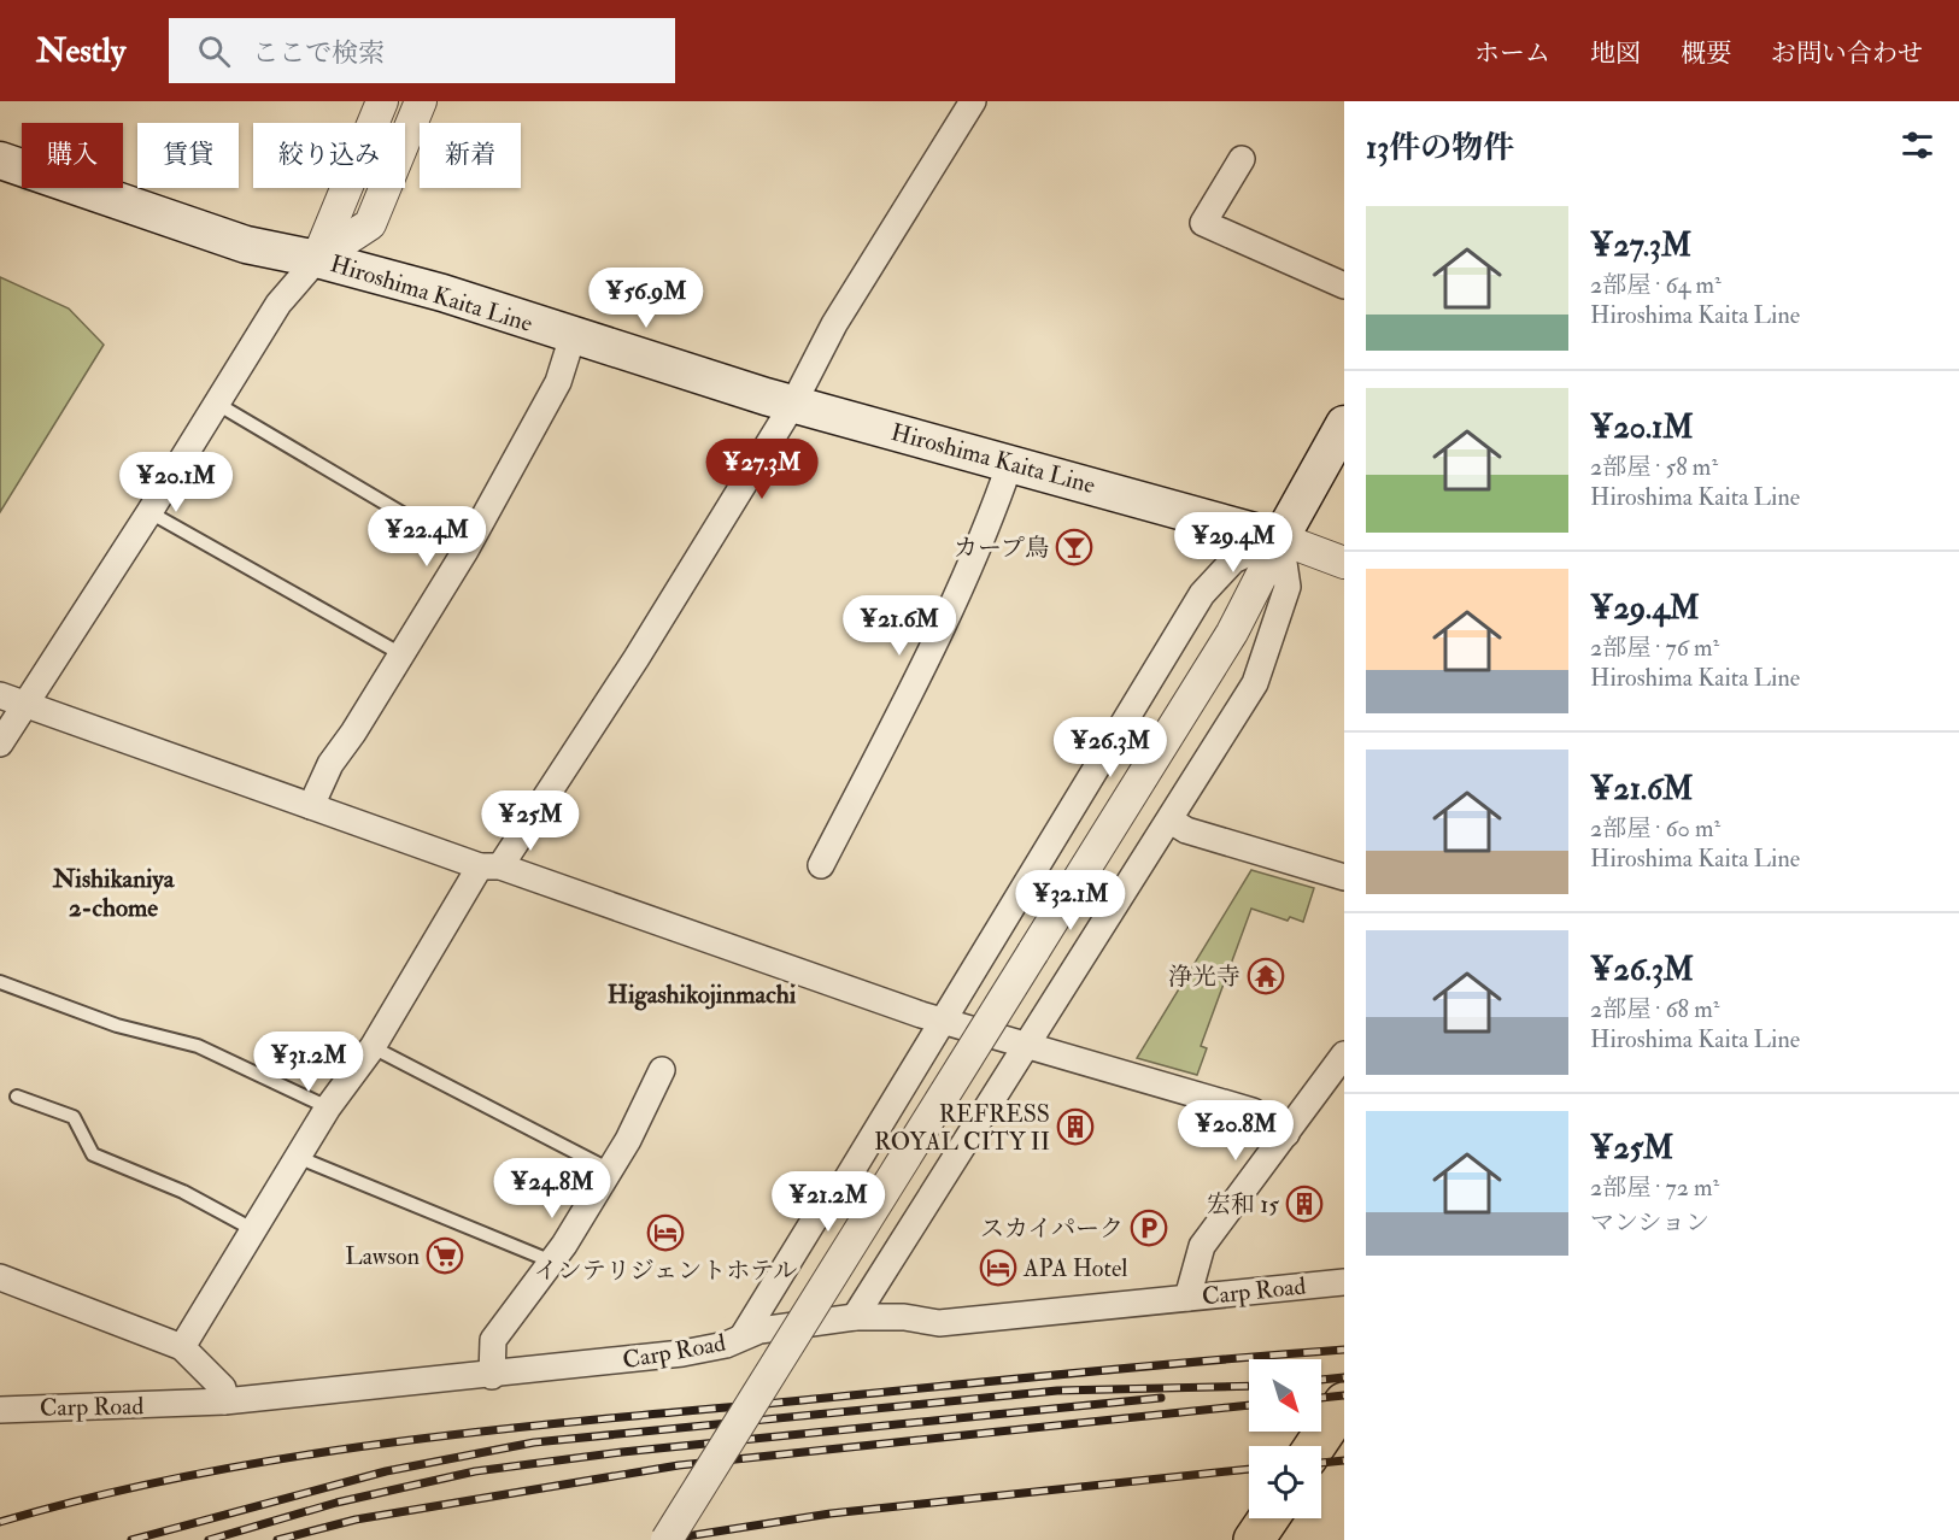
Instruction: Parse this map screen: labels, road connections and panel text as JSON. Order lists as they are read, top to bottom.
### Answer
{
  "streets": {
    "main road": ["Hiroshima Kaita Line"],
    "street": ["Carp Road"]
  },
  "districts": ["Nishikaniya 2-chome", "Higashikojinmachi"],
  "places": {
    "bar": ["カープ鳥"],
    "temple": ["浄光寺"],
    "building": ["REFRESS ROYAL CITY II", "宏和 15"],
    "parking": ["スカイパーク"],
    "hotel": ["インテリジェントホテル", "APA Hotel"],
    "supermarket": ["Lawson"]
  },
  "north": "bottom right",
  "page": {
    "header": "Nestly",
    "search": "ここで検索",
    "nav": [
      "ホーム",
      "地図",
      "概要",
      "お問い合わせ"
    ],
    "heading": "13件の物件",
    "chip": [
      "購入",
      "賃貸",
      "絞り込み",
      "新着"
    ],
    "list": [
      {
        "name": "¥27.3M",
        "note": "2部屋 · 64 m² · Hiroshima Kaita Line"
      },
      {
        "name": "¥20.1M",
        "note": "2部屋 · 58 m² · Hiroshima Kaita Line"
      },
      {
        "name": "¥29.4M",
        "note": "2部屋 · 76 m² · Hiroshima Kaita Line"
      },
      {
        "name": "¥21.6M",
        "note": "2部屋 · 60 m² · Hiroshima Kaita Line"
      },
      {
        "name": "¥26.3M",
        "note": "2部屋 · 68 m² · Hiroshima Kaita Line"
      },
      {
        "name": "¥25M",
        "note": "2部屋 · 72 m² · マンション"
      }
    ],
    "price": [
      "¥56.9M",
      "¥27.3M",
      "¥20.1M",
      "¥22.4M",
      "¥29.4M",
      "¥21.6M",
      "¥26.3M",
      "¥25M",
      "¥32.1M",
      "¥31.2M",
      "¥20.8M",
      "¥24.8M",
      "¥21.2M"
    ]
  }
}
